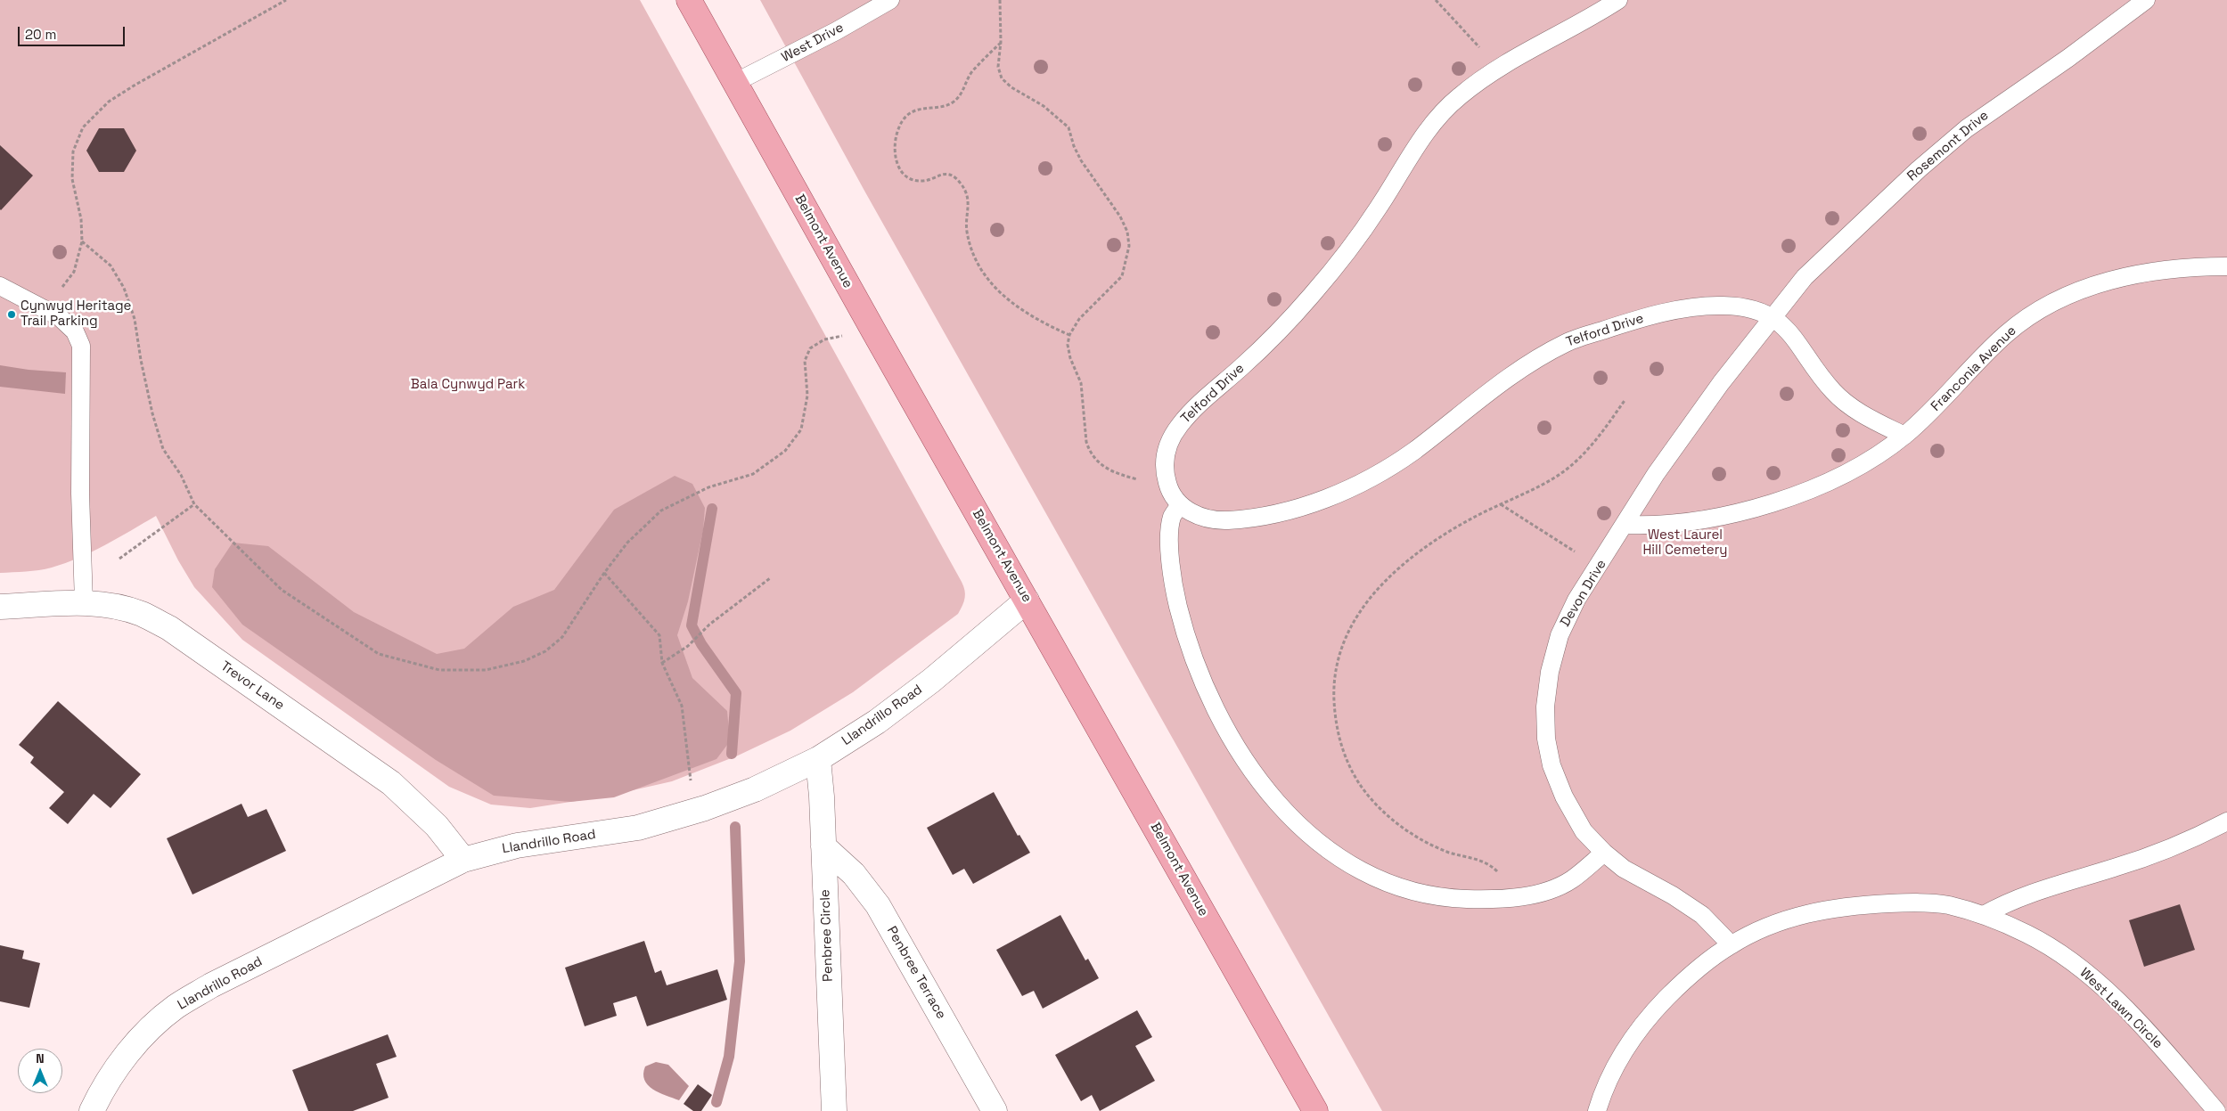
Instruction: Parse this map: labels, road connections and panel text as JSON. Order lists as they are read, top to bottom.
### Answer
{
  "streets": {
    "main road": ["Belmont Avenue"],
    "street": [
      "Trevor Lane",
      "Llandrillo Road",
      "Penbree Circle",
      "Penbree Terrace"
    ],
    "lane": [
      "West Drive",
      "Rosemont Drive",
      "Telford Drive",
      "Franconia Avenue",
      "Devon Drive",
      "West Lawn Circle"
    ]
  },
  "crossings": [
    ["West Drive", "Belmont Avenue"],
    ["Rosemont Drive", "Telford Drive"],
    ["Rosemont Drive", "Devon Drive"],
    ["Belmont Avenue", "Llandrillo Road"],
    ["Telford Drive", "Devon Drive"],
    ["Franconia Avenue", "Devon Drive"],
    ["Devon Drive", "West Lawn Circle"],
    ["Trevor Lane", "Llandrillo Road"],
    ["Llandrillo Road", "Penbree Circle"],
    ["Penbree Circle", "Penbree Terrace"]
  ],
  "parks": ["Bala Cynwyd Park", "West Laurel Hill Cemetery"],
  "places": ["Cynwyd Heritage Trail Parking"],
  "scale_bar": "20 m",
  "north": "top"
}
